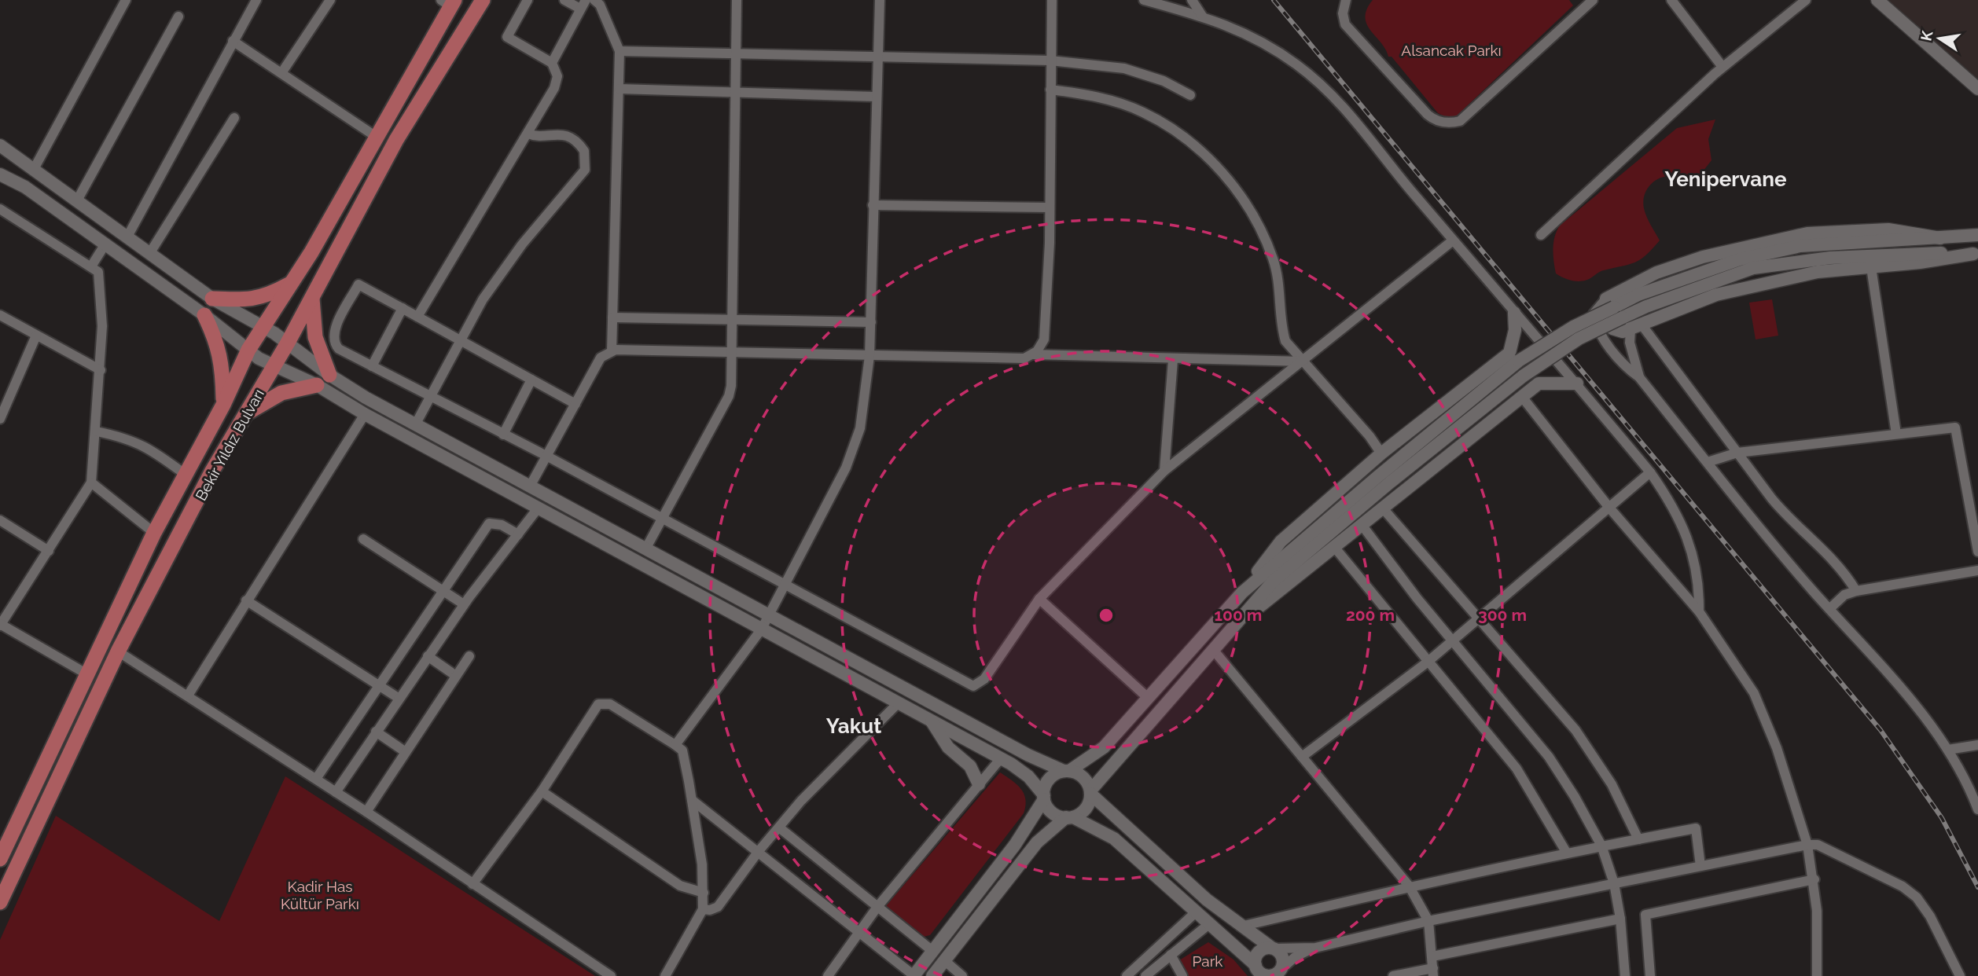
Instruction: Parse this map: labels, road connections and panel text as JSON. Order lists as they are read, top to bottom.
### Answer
{
  "streets": {
    "main road": ["Bekir Yıldız Bulvarı"]
  },
  "districts": ["Yenipervane", "Yakut"],
  "parks": ["Alsancak Parkı", "Kadir Has Kültür Parkı", "Park"],
  "north": "left",
  "rings": ["100 m", "200 m", "300 m"]
}
